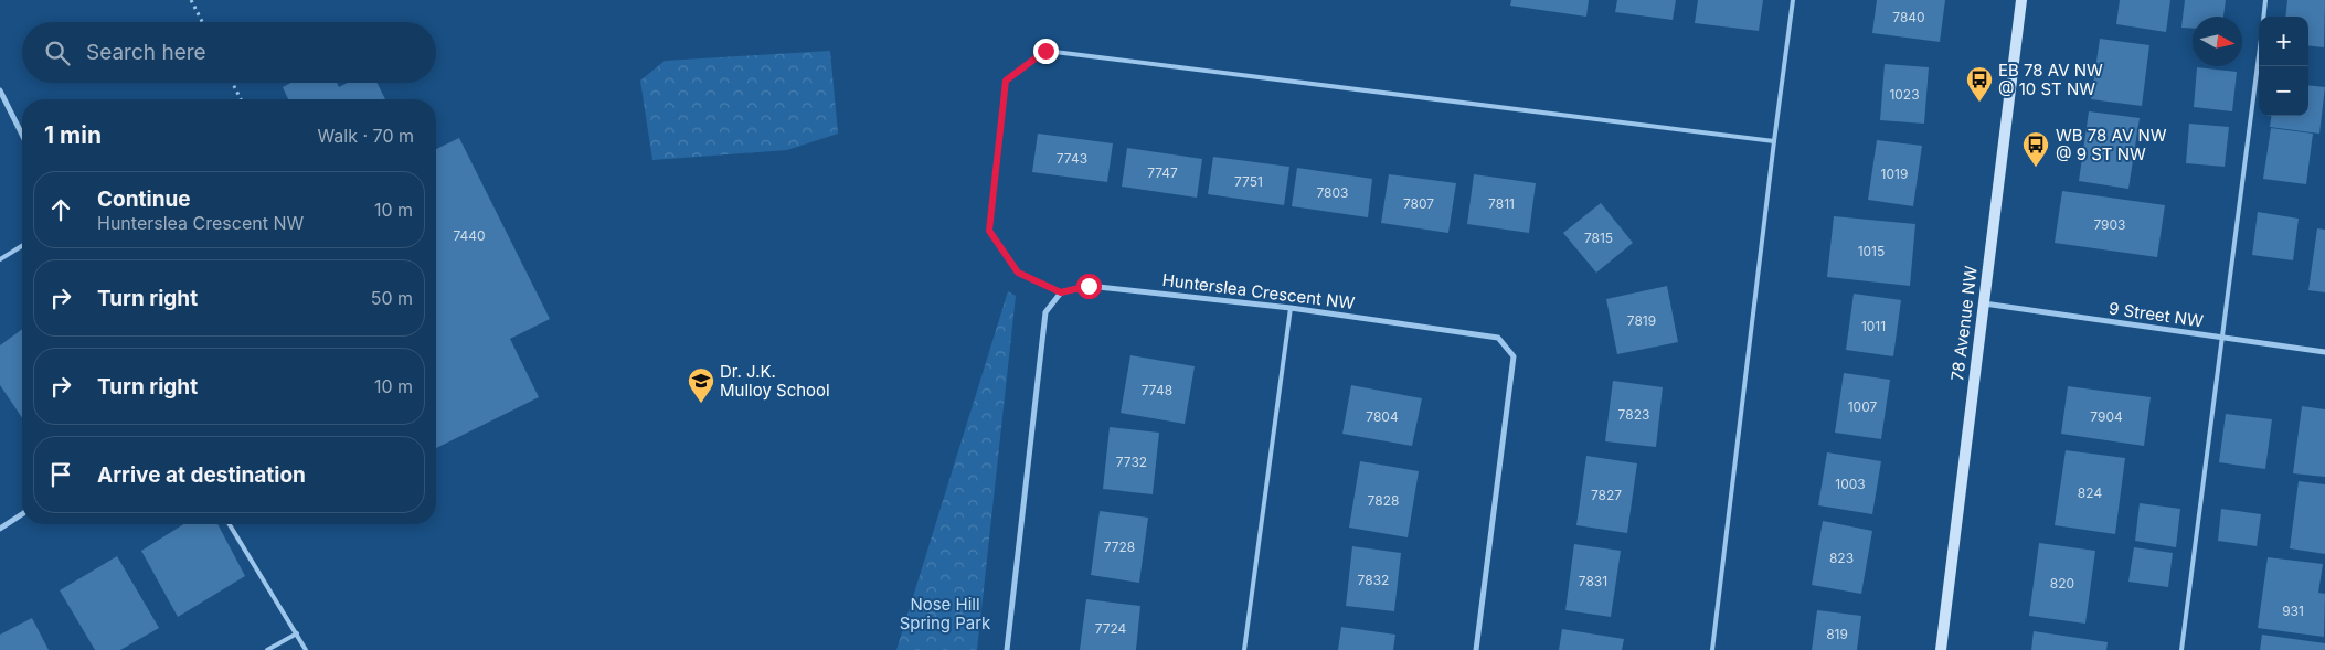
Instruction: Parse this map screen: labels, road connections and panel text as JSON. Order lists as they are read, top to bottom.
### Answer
{
  "streets": {
    "street": ["Hunterslea Crescent NW", "9 Street NW", "78 Avenue NW"]
  },
  "crossings": [
    ["9 Street NW", "78 Avenue NW"]
  ],
  "parks": ["Nose Hill Spring Park"],
  "places": {
    "bus stop": ["EB 78 AV NW @ 10 ST NW", "WB 78 AV NW @ 9 ST NW"],
    "school or university": ["Dr. J.K. Mulloy School"]
  },
  "house_numbers": [
    "7840",
    "1023",
    "7743",
    "7747",
    "1019",
    "7751",
    "7803",
    "7807",
    "7811",
    "7903",
    "7440",
    "7815",
    "1015",
    "7819",
    "1011",
    "7748",
    "1007",
    "7823",
    "7804",
    "7904",
    "7732",
    "1003",
    "824",
    "7827",
    "7828",
    "7728",
    "823",
    "7832",
    "7831",
    "820",
    "931",
    "7724",
    "819"
  ],
  "north": "right",
  "page": {
    "map_buttons": ["+", "−"],
    "search": "Search here",
    "heading": ["1 min", "Walk · 70 m"],
    "list": [
      ["Continue", "Hunterslea Crescent NW", "10 m"],
      ["Turn right", "50 m"],
      ["Turn right", "10 m"],
      "Arrive at destination"
    ]
  }
}
